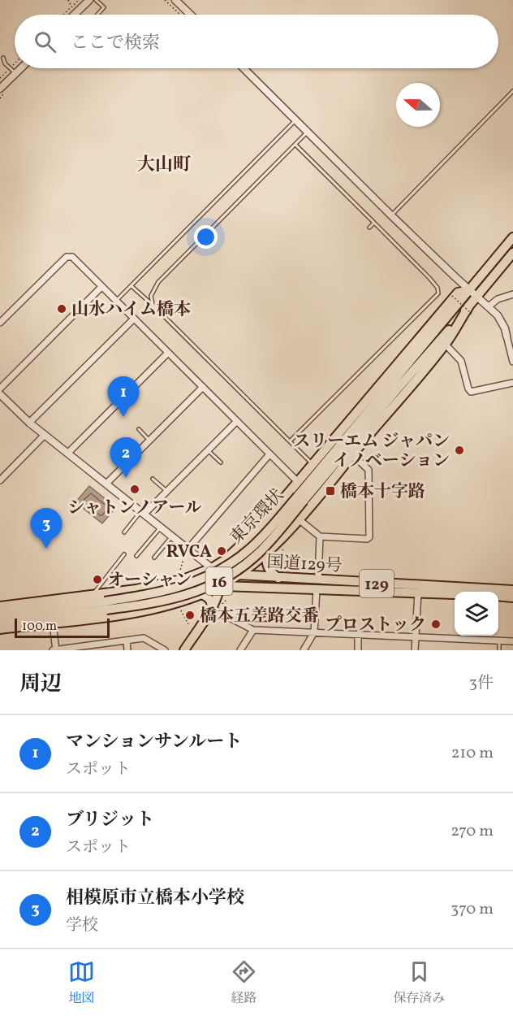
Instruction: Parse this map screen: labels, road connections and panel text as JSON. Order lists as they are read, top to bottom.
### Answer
{
  "streets": {
    "main road": [
      "東京環状",
      "国道129号",
      "16",
      "129"
    ]
  },
  "crossings": [
    ["東京環状", "16"],
    ["国道129号", "16"]
  ],
  "districts": ["大山町"],
  "places": {
    "other": [
      "山水ハイム橋本",
      "スリーエム ジャパン イノベーション",
      "シャトンノアール",
      "RVCA",
      "オーシャン",
      "橋本五差路交番",
      "プロストック"
    ],
    "transit": ["橋本十字路"]
  },
  "scale_bar": "100 m",
  "north": "left",
  "page": {
    "search": "ここで検索",
    "pins": ["1", "2", "3"],
    "scale": "100 m",
    "heading": ["周辺", "3件"],
    "list": [
      {
        "mark": "1",
        "name": "マンションサンルート",
        "note": "スポット",
        "value": "210 m"
      },
      {
        "mark": "2",
        "name": "ブリジット",
        "note": "スポット",
        "value": "270 m"
      },
      {
        "mark": "3",
        "name": "相模原市立橋本小学校",
        "note": "学校",
        "value": "370 m"
      }
    ],
    "nav": ["地図", "経路", "保存済み"]
  }
}
